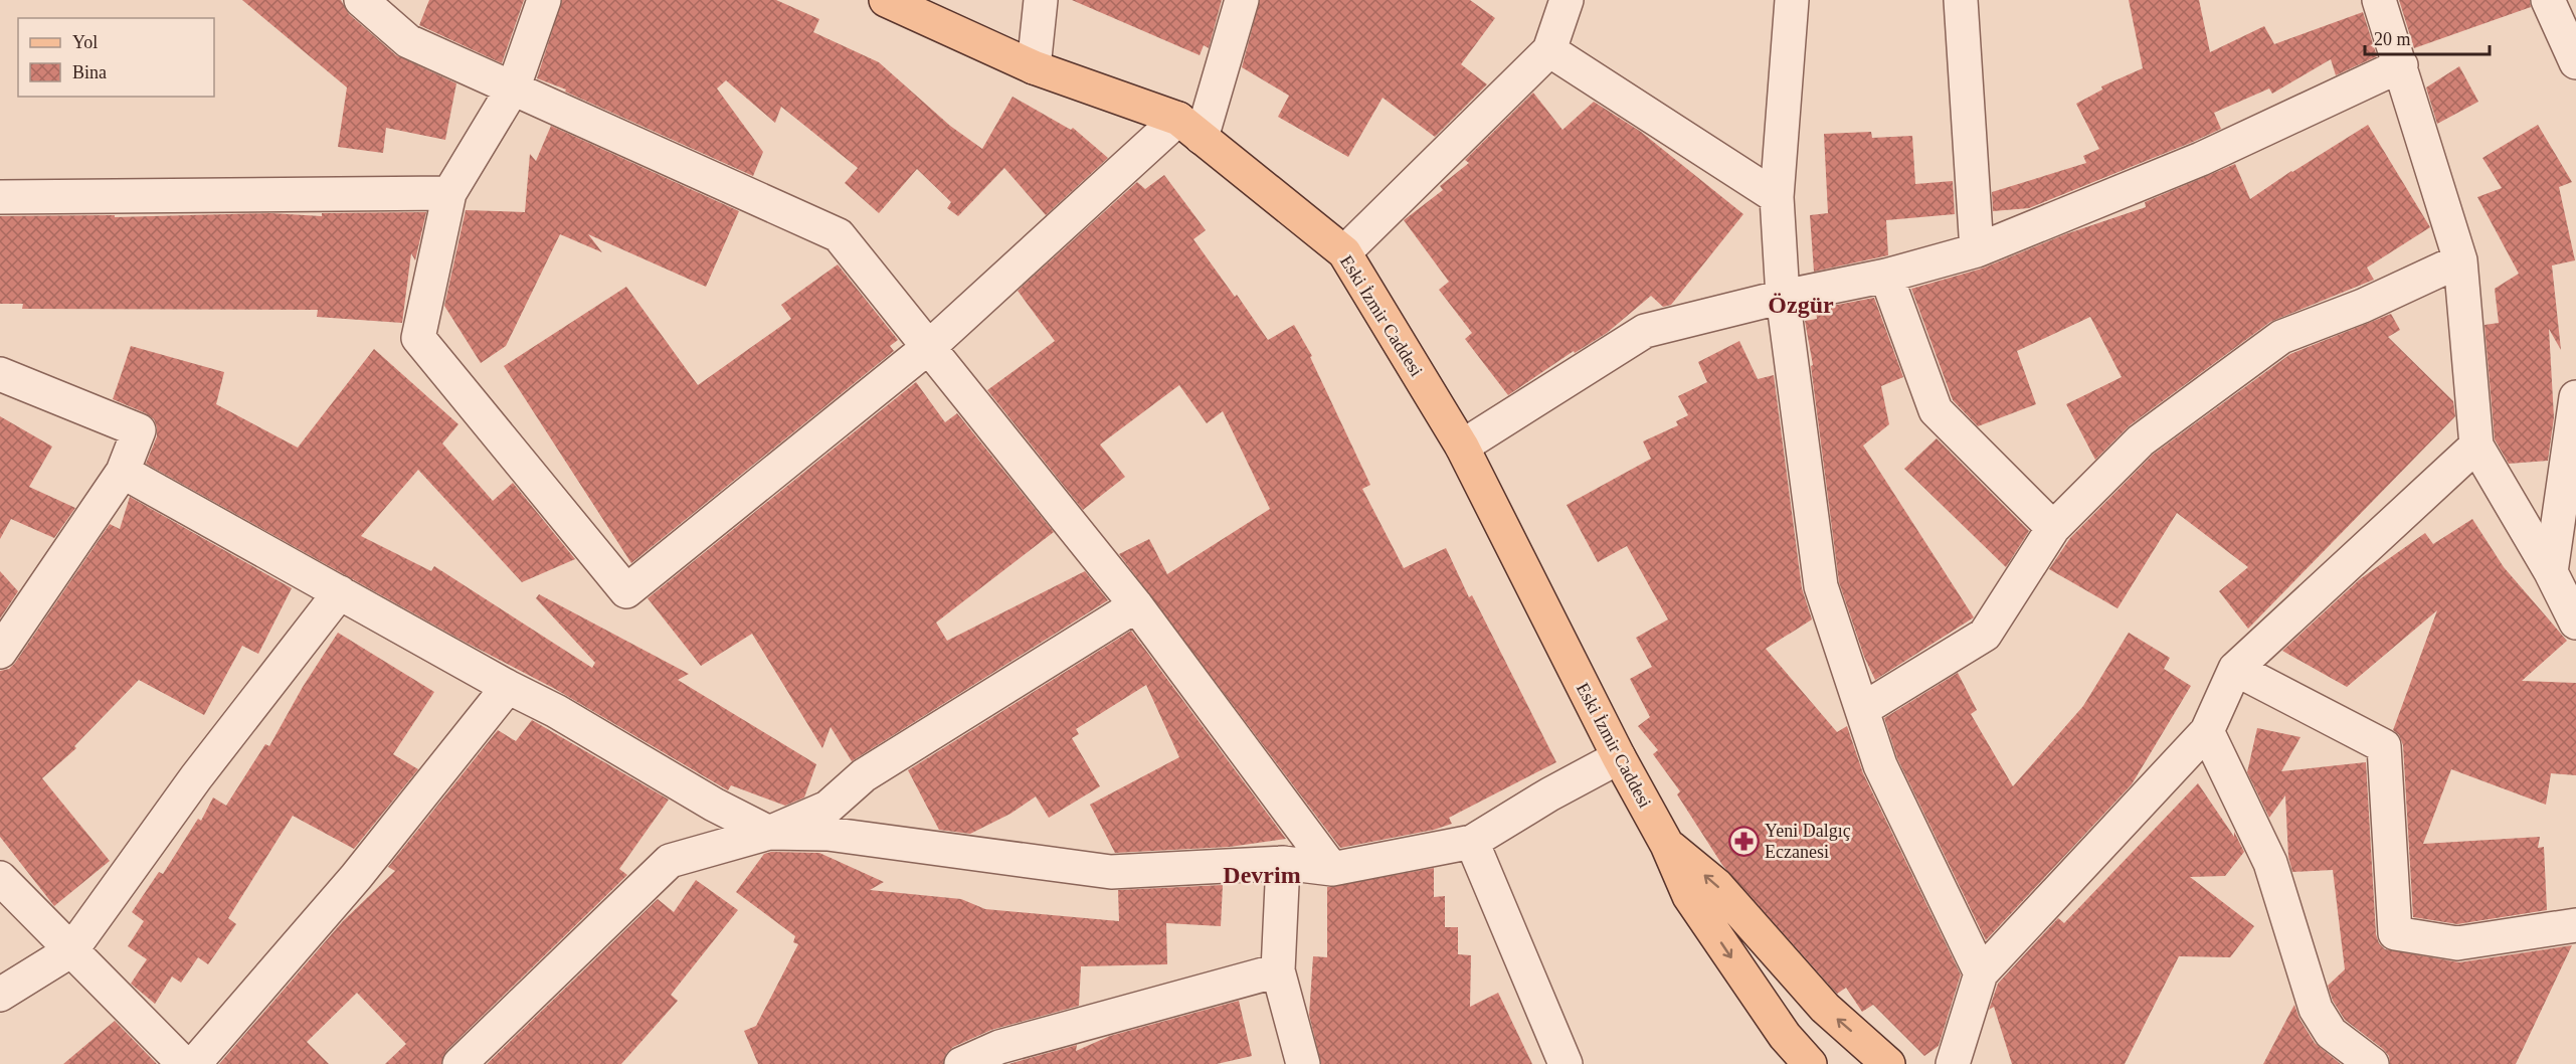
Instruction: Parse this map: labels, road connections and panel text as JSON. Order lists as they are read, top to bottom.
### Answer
{
  "streets": {
    "main road": ["Eski İzmir Caddesi"]
  },
  "districts": ["Özgür", "Devrim"],
  "places": {
    "pharmacy": ["Yeni Dalgıç Eczanesi"]
  },
  "legend": ["Yol", "Bina"],
  "scale_bar": "20 m"
}
